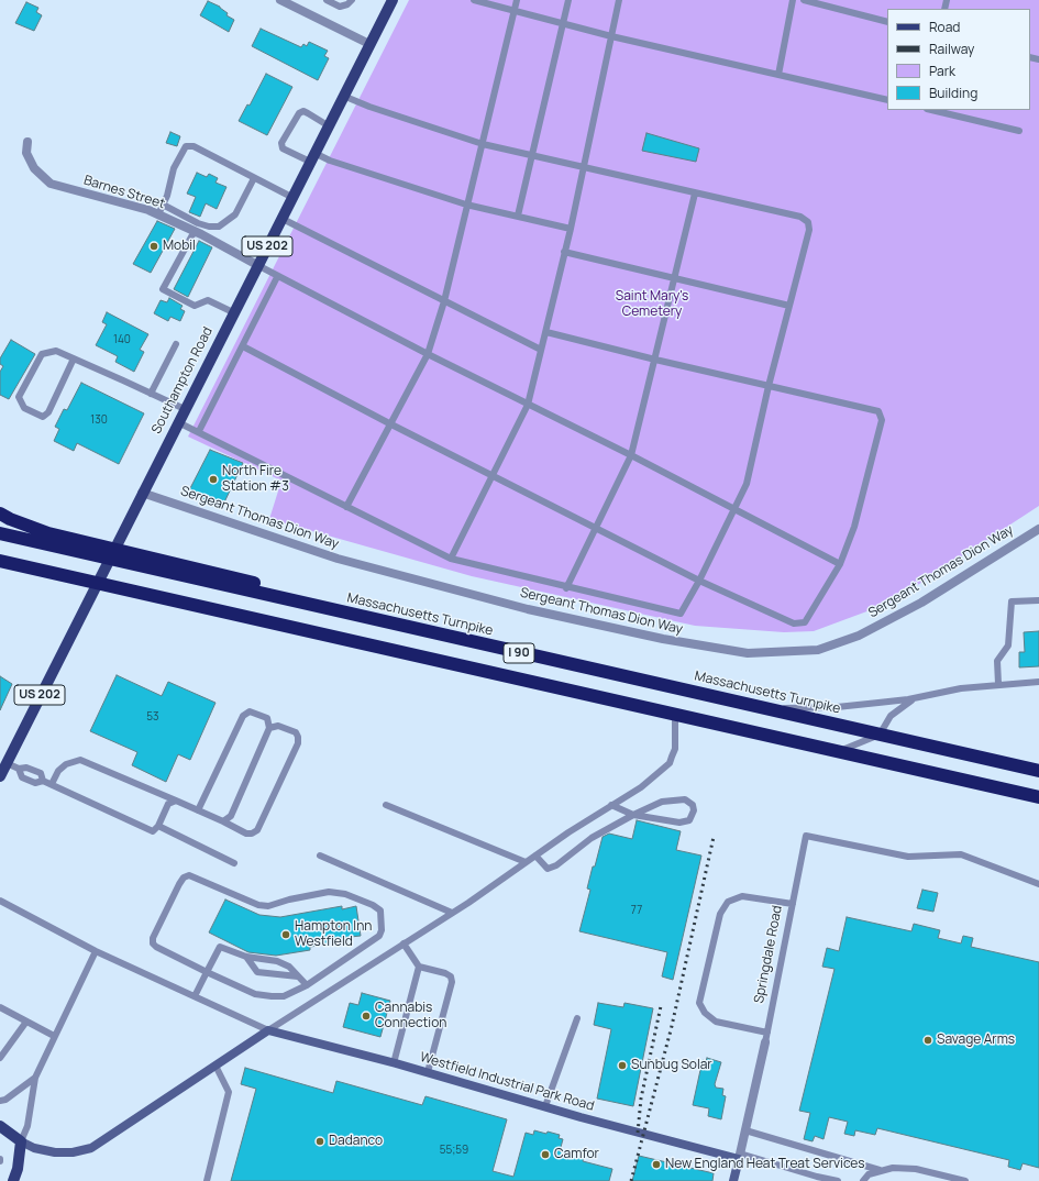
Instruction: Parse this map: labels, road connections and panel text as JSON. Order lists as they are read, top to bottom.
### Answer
{
  "streets": {
    "highway": ["Massachusetts Turnpike", "I 90"],
    "main road": ["US 202", "Southampton Road"],
    "street": [
      "Barnes Street",
      "Sergeant Thomas Dion Way",
      "Springdale Road",
      "Westfield Industrial Park Road"
    ]
  },
  "crossings": [
    ["Barnes Street", "Southampton Road"],
    ["Southampton Road", "Sergeant Thomas Dion Way"],
    ["Springdale Road", "Westfield Industrial Park Road"]
  ],
  "parks": ["Saint Mary's Cemetery"],
  "places": [
    "Mobil",
    "North Fire Station #3",
    "Hampton Inn Westfield",
    "Cannabis Connection",
    "Savage Arms",
    "Sunbug Solar",
    "Dadanco",
    "Camfor",
    "New England Heat Treat Services"
  ],
  "house_numbers": [
    "140",
    "130",
    "53",
    "77",
    "55;59"
  ],
  "legend": [
    "Road",
    "Railway",
    "Park",
    "Building"
  ]
}
